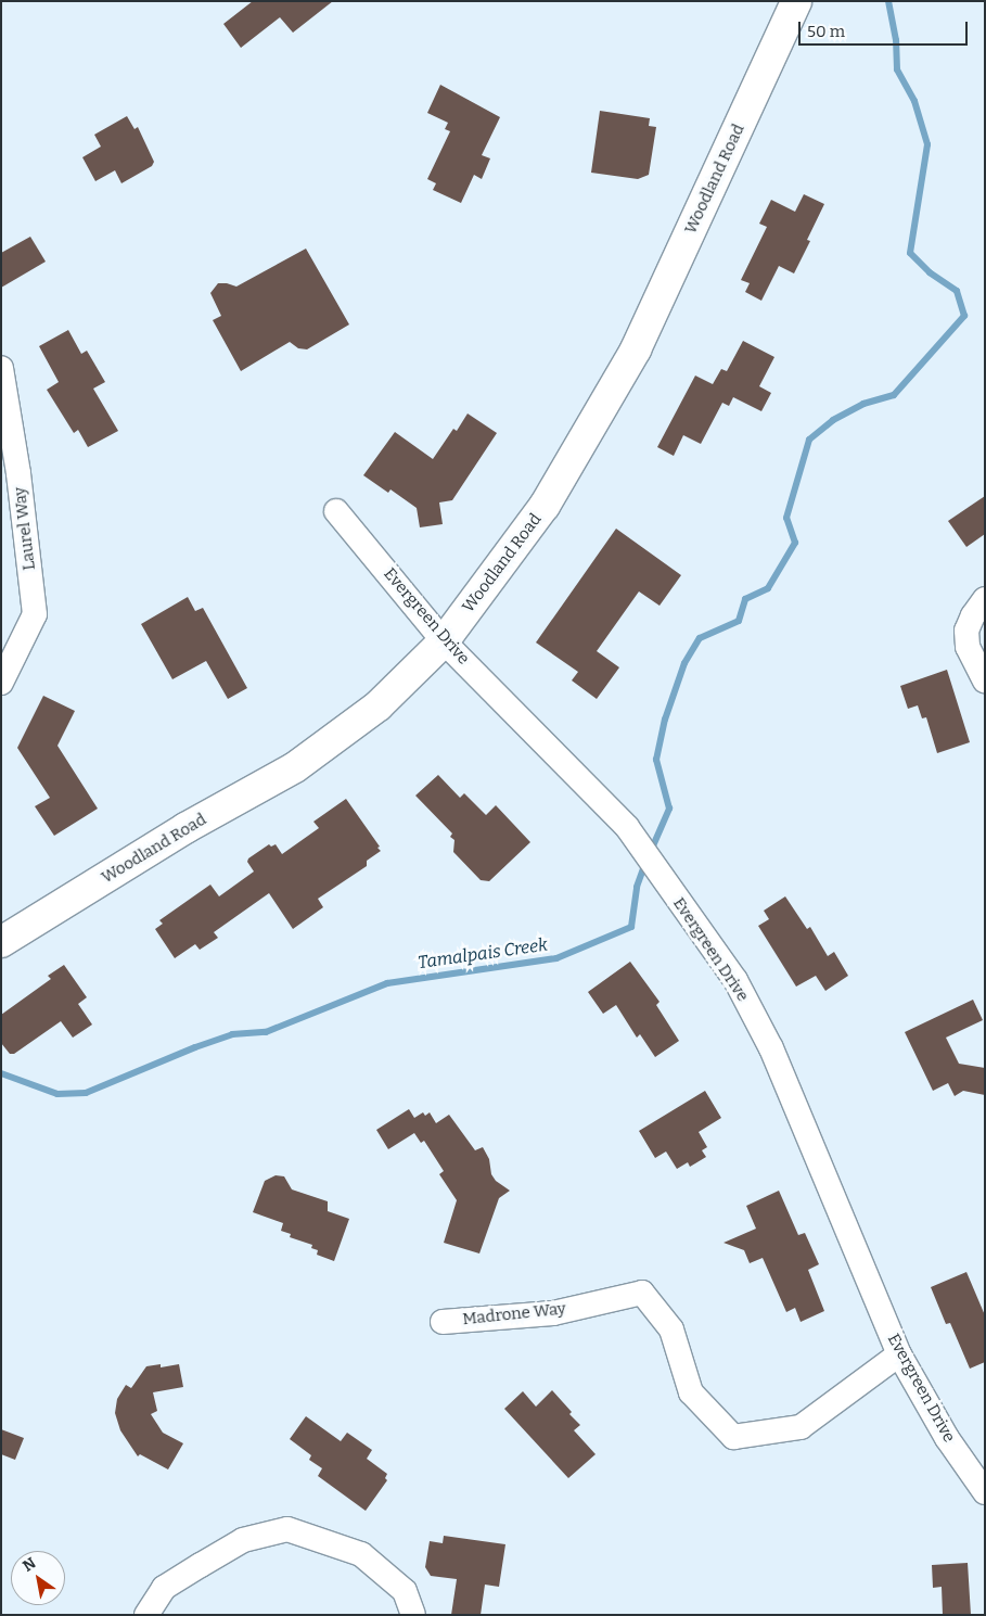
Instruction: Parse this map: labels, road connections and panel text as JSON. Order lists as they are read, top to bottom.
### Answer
{
  "streets": {
    "street": [
      "Woodland Road",
      "Laurel Way",
      "Evergreen Drive",
      "Madrone Way"
    ]
  },
  "crossings": [
    ["Woodland Road", "Evergreen Drive"],
    ["Evergreen Drive", "Madrone Way"]
  ],
  "water": ["Tamalpais Creek"],
  "scale_bar": "50 m",
  "north": "top left"
}
